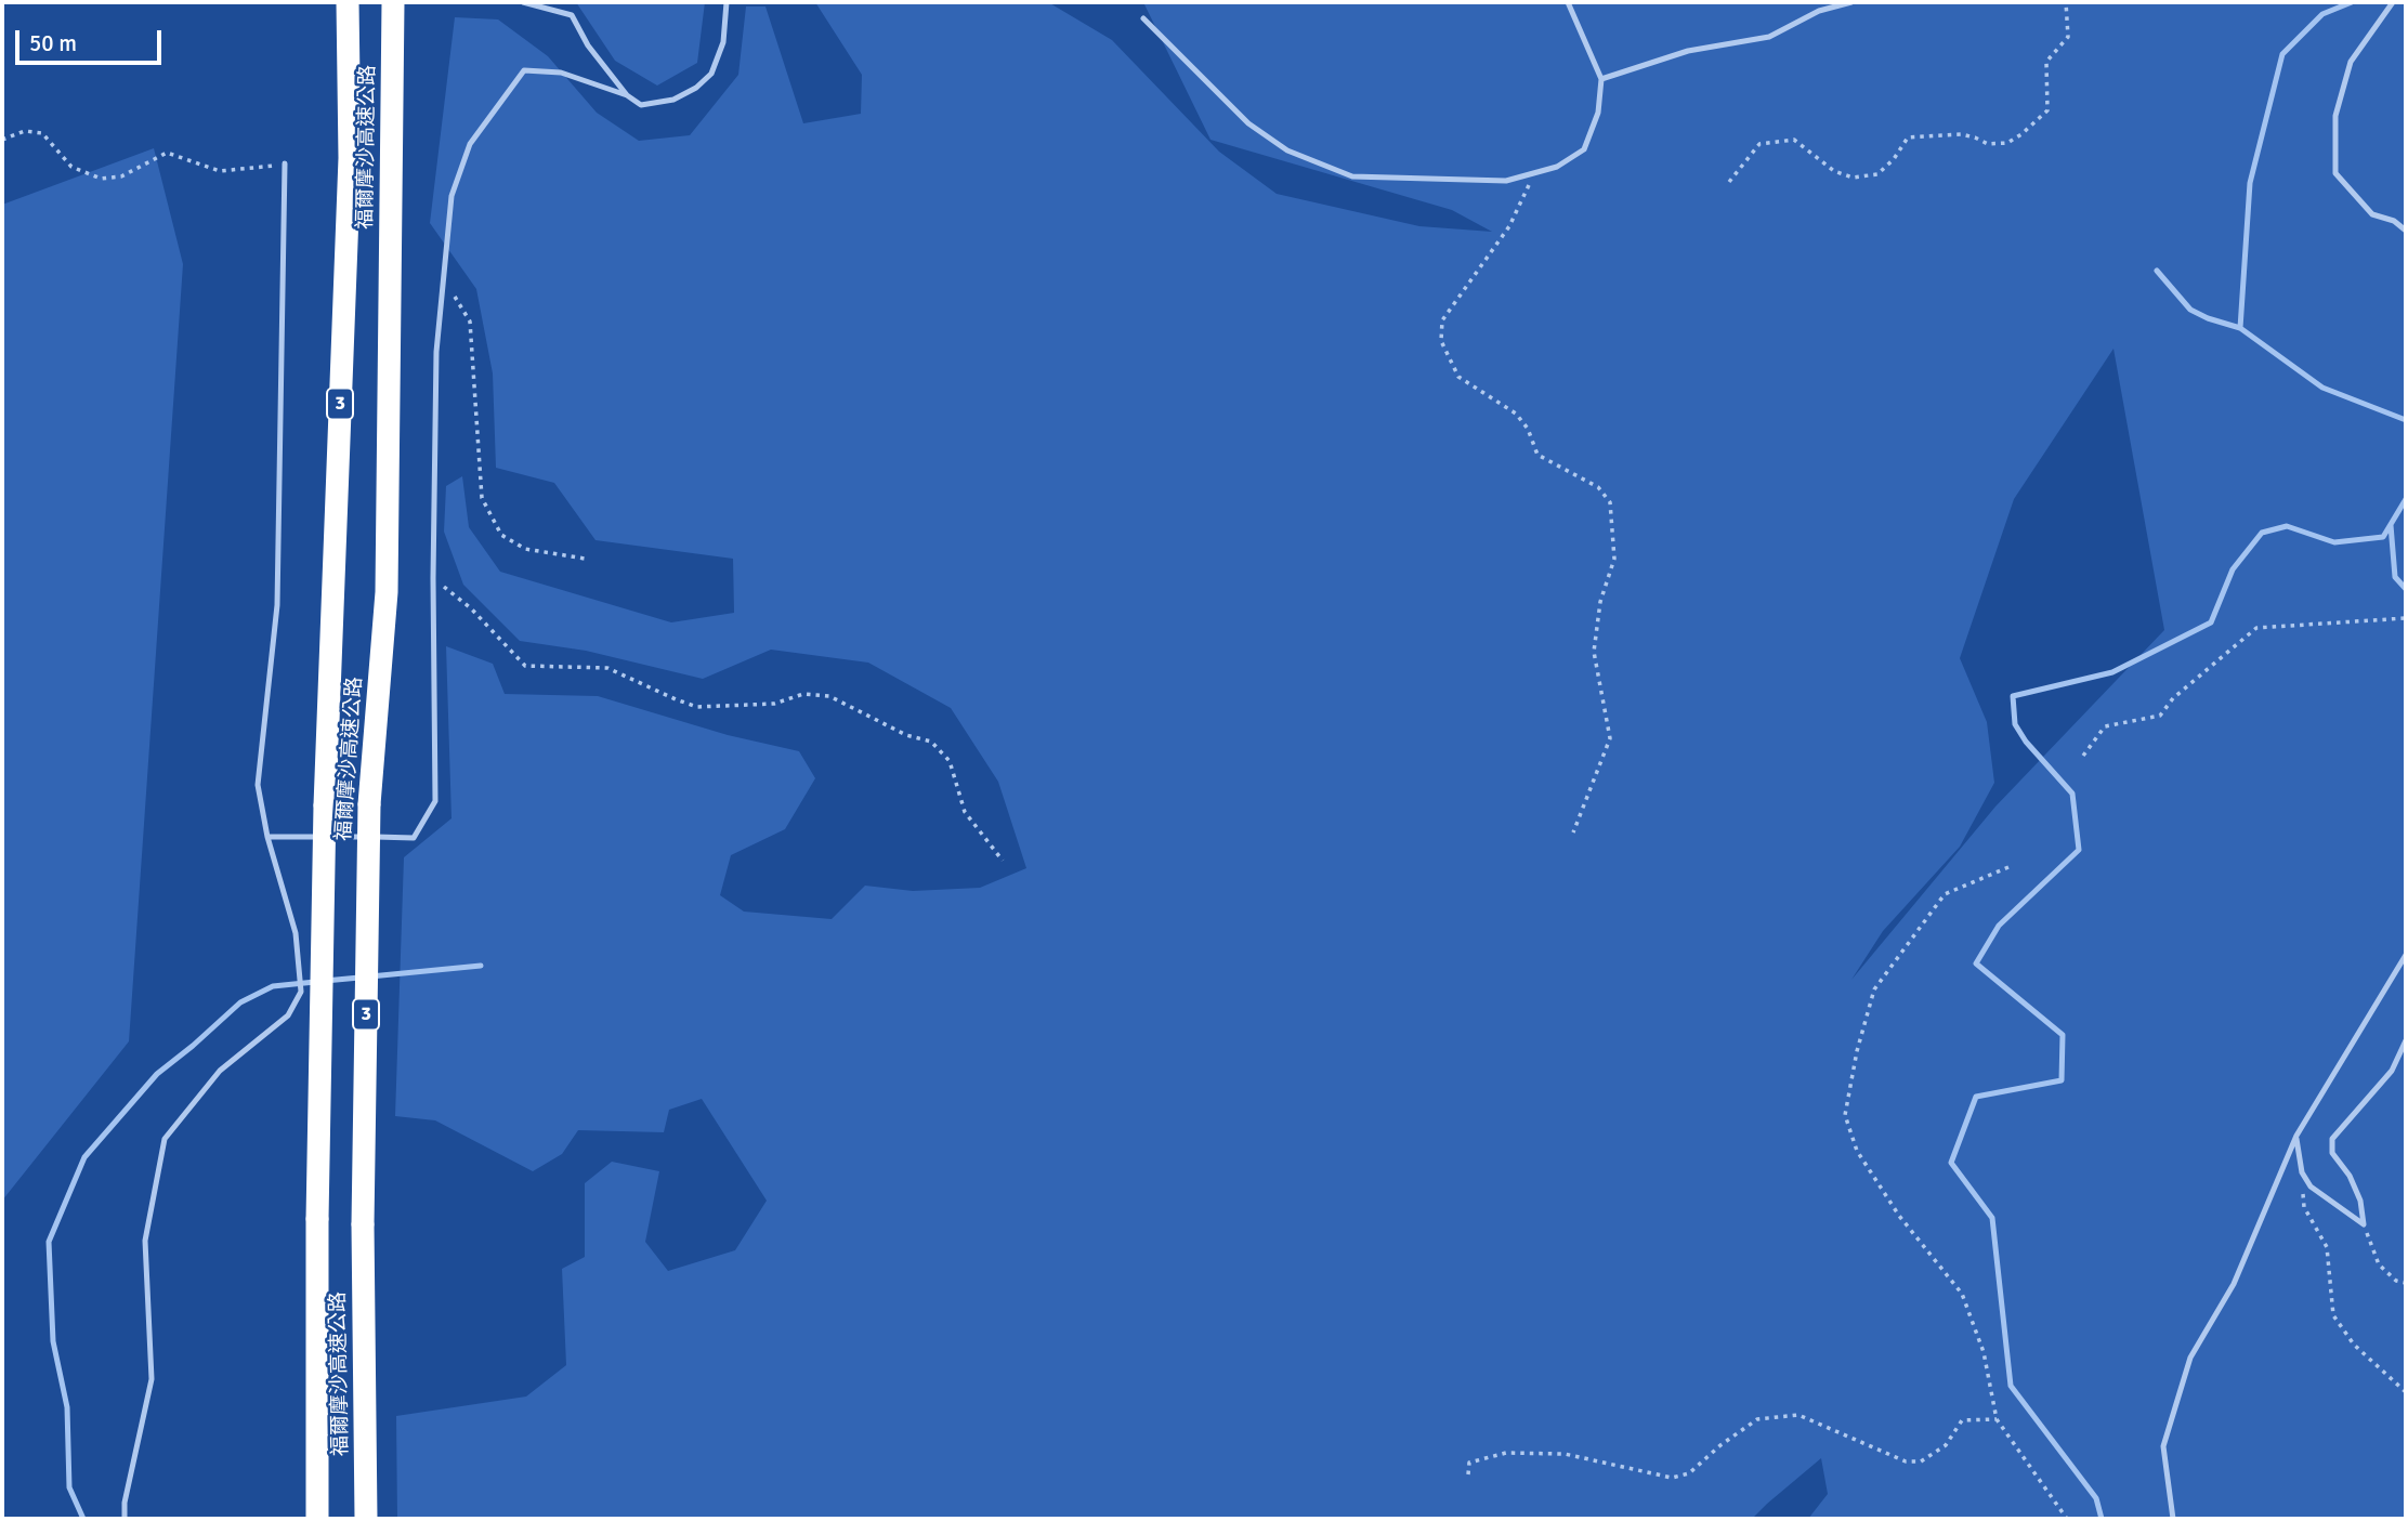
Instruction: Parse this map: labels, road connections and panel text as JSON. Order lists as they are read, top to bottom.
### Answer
{
  "streets": {
    "highway": ["福爾摩沙高速公路", "3"]
  },
  "scale_bar": "50 m"
}
